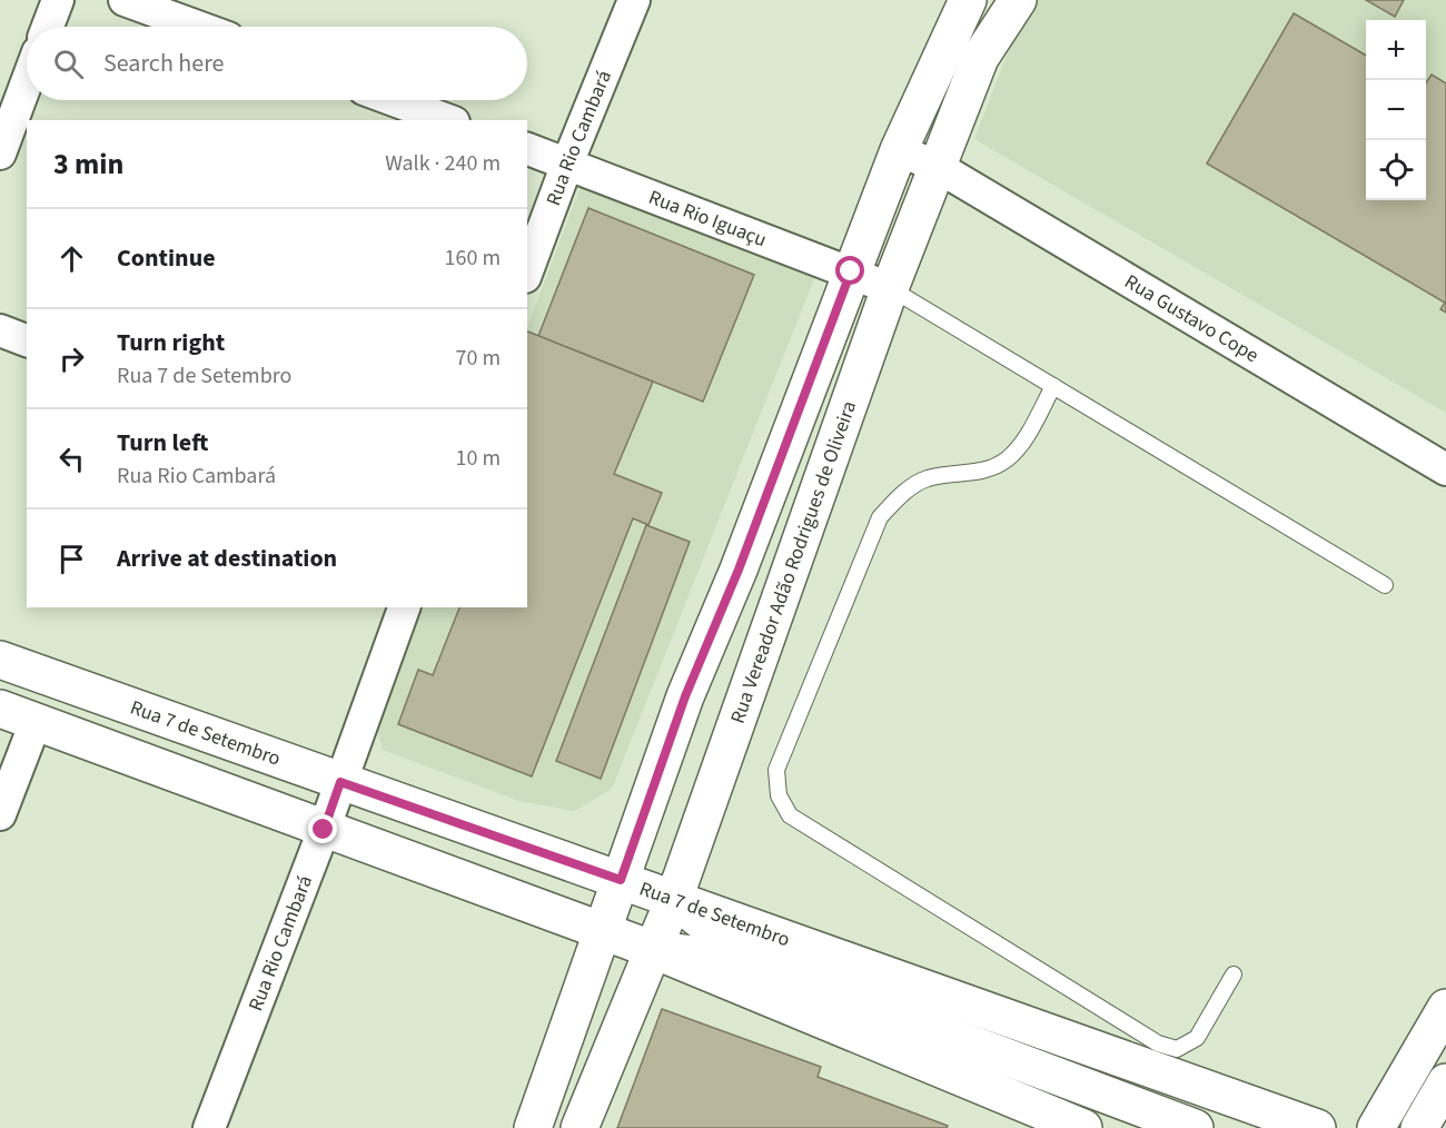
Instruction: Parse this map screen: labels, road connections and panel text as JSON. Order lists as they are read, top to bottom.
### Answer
{
  "streets": {
    "main road": ["Rua Vereador Adão Rodrigues de Oliveira", "Rua 7 de Setembro"],
    "street": ["Rua Rio Cambará", "Rua Rio Iguaçu", "Rua Gustavo Cope"]
  },
  "crossings": [
    ["Rua Rio Cambará", "Rua Rio Iguaçu"],
    ["Rua Rio Cambará", "Rua 7 de Setembro"],
    ["Rua Rio Iguaçu", "Rua Vereador Adão Rodrigues de Oliveira"],
    ["Rua Gustavo Cope", "Rua Vereador Adão Rodrigues de Oliveira"],
    ["Rua Vereador Adão Rodrigues de Oliveira", "Rua 7 de Setembro"]
  ],
  "page": {
    "map_buttons": ["+", "−"],
    "search": "Search here",
    "heading": ["3 min", "Walk · 240 m"],
    "list": [
      ["Continue", "160 m"],
      ["Turn right", "Rua 7 de Setembro", "70 m"],
      ["Turn left", "Rua Rio Cambará", "10 m"],
      "Arrive at destination"
    ]
  }
}
